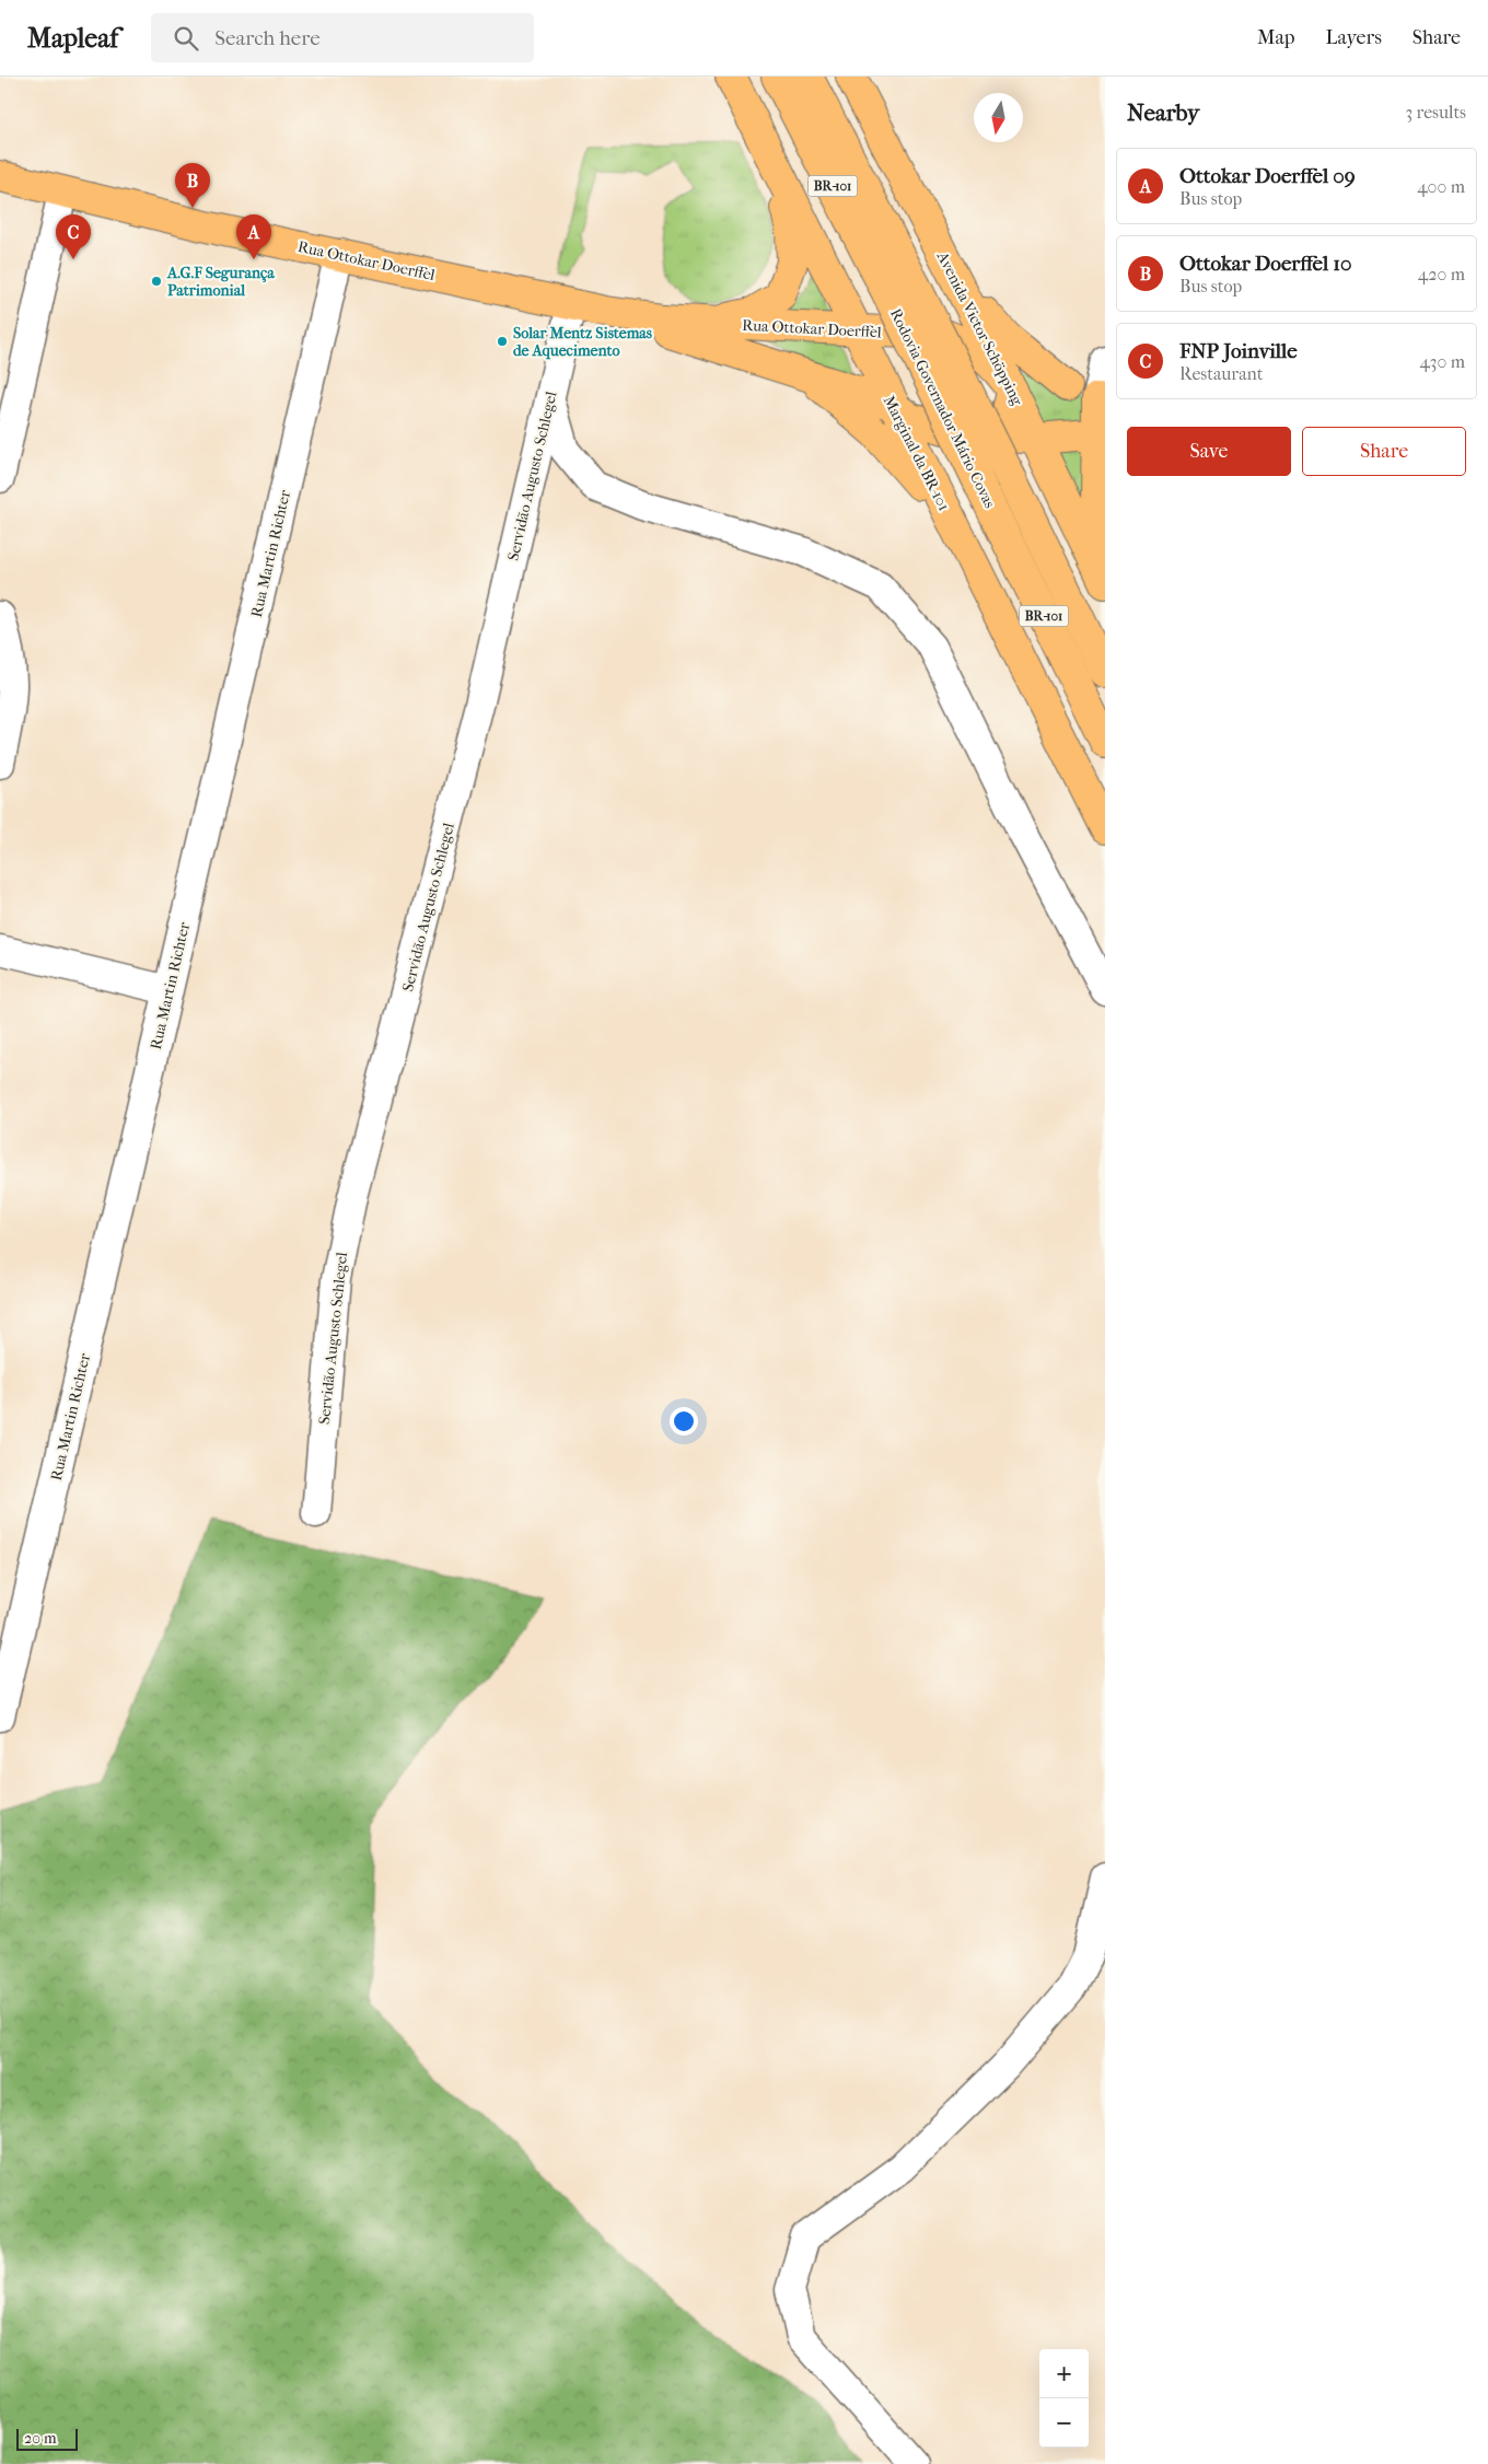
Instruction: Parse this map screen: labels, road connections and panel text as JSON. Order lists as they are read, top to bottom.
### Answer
{
  "streets": {
    "main road": [
      "BR-101",
      "Rua Ottokar Doerffel",
      "Avenida Victor Schöpping",
      "Rodovia Governador Mário Covas",
      "Marginal da BR-101"
    ],
    "street": ["Servidão Augusto Schlegel", "Rua Martin Richter"]
  },
  "crossings": [
    ["Rua Ottokar Doerffel", "Avenida Victor Schöpping"],
    ["Rua Ottokar Doerffel", "Marginal da BR-101"],
    ["Rua Ottokar Doerffel", "Servidão Augusto Schlegel"],
    ["Rua Ottokar Doerffel", "Rua Martin Richter"],
    ["Avenida Victor Schöpping", "Marginal da BR-101"]
  ],
  "places": ["A.G.F Segurança Patrimonial", "Solar Mentz Sistemas de Aquecimento"],
  "scale_bar": "20 m",
  "north": "bottom",
  "page": {
    "header": "Mapleaf",
    "search": "Search here",
    "nav": ["Map", "Layers", "Share"],
    "heading": ["Nearby", "3 results"],
    "list": [
      {
        "mark": "A",
        "name": "Ottokar Doerffel 09",
        "note": "Bus stop",
        "value": "400 m"
      },
      {
        "mark": "B",
        "name": "Ottokar Doerffel 10",
        "note": "Bus stop",
        "value": "420 m"
      },
      {
        "mark": "C",
        "name": "FNP Joinville",
        "note": "Restaurant",
        "value": "430 m"
      }
    ],
    "pins": ["B", "A", "C"],
    "buttons": ["Save", "Share"],
    "map_buttons": ["+", "−"],
    "scale": "20 m"
  }
}
